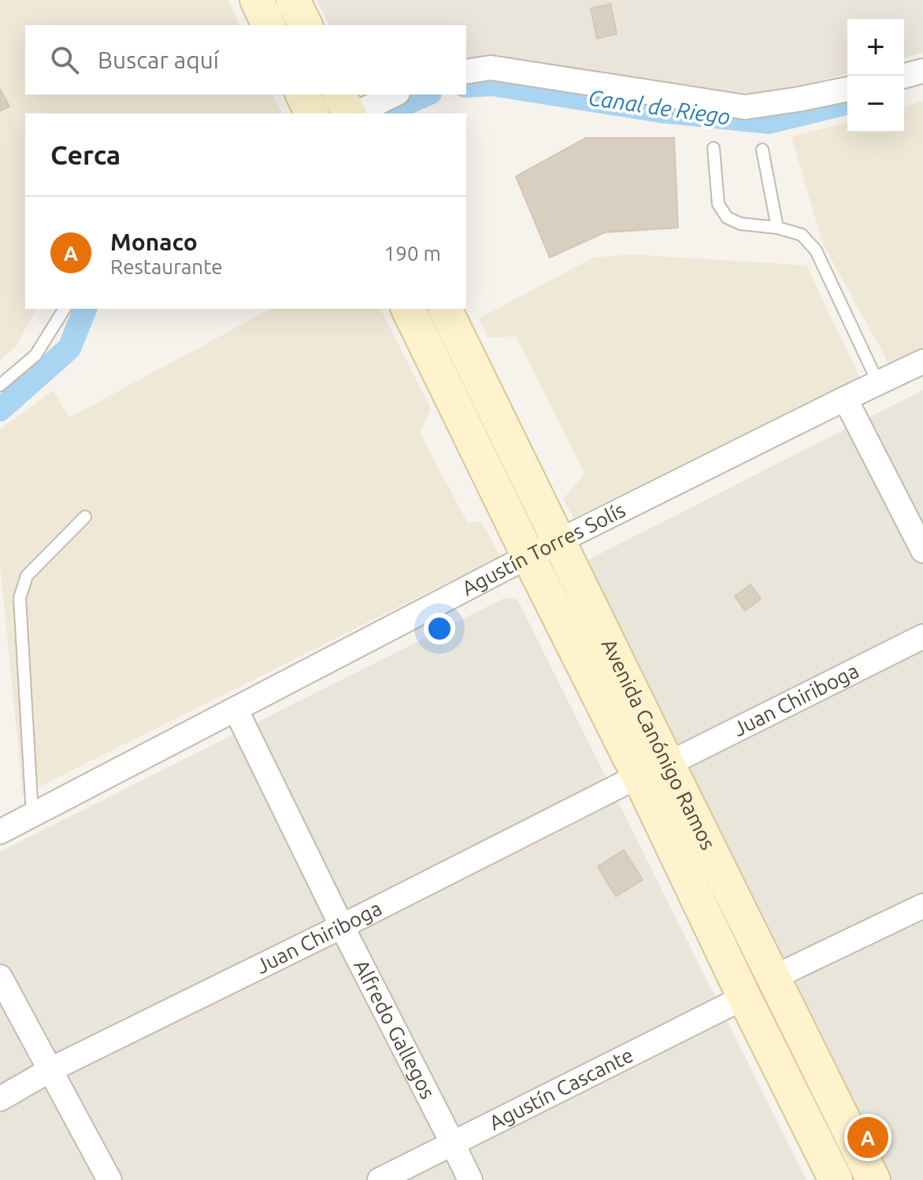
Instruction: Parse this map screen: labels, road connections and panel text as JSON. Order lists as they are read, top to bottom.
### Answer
{
  "streets": {
    "main road": ["Avenida Canónigo Ramos"],
    "street": [
      "Agustín Torres Solís",
      "Juan Chiriboga",
      "Alfredo Gallegos",
      "Agustín Cascante"
    ]
  },
  "crossings": [
    ["Agustín Torres Solís", "Avenida Canónigo Ramos"],
    ["Agustín Torres Solís", "Alfredo Gallegos"],
    ["Juan Chiriboga", "Avenida Canónigo Ramos"],
    ["Juan Chiriboga", "Alfredo Gallegos"],
    ["Avenida Canónigo Ramos", "Agustín Cascante"],
    ["Alfredo Gallegos", "Agustín Cascante"]
  ],
  "water": ["Canal de Riego"],
  "page": {
    "map_buttons": ["+", "−"],
    "search": "Buscar aquí",
    "heading": "Cerca",
    "list": [
      {
        "mark": "A",
        "name": "Monaco",
        "note": "Restaurante",
        "value": "190 m"
      }
    ],
    "pins": "A"
  }
}
